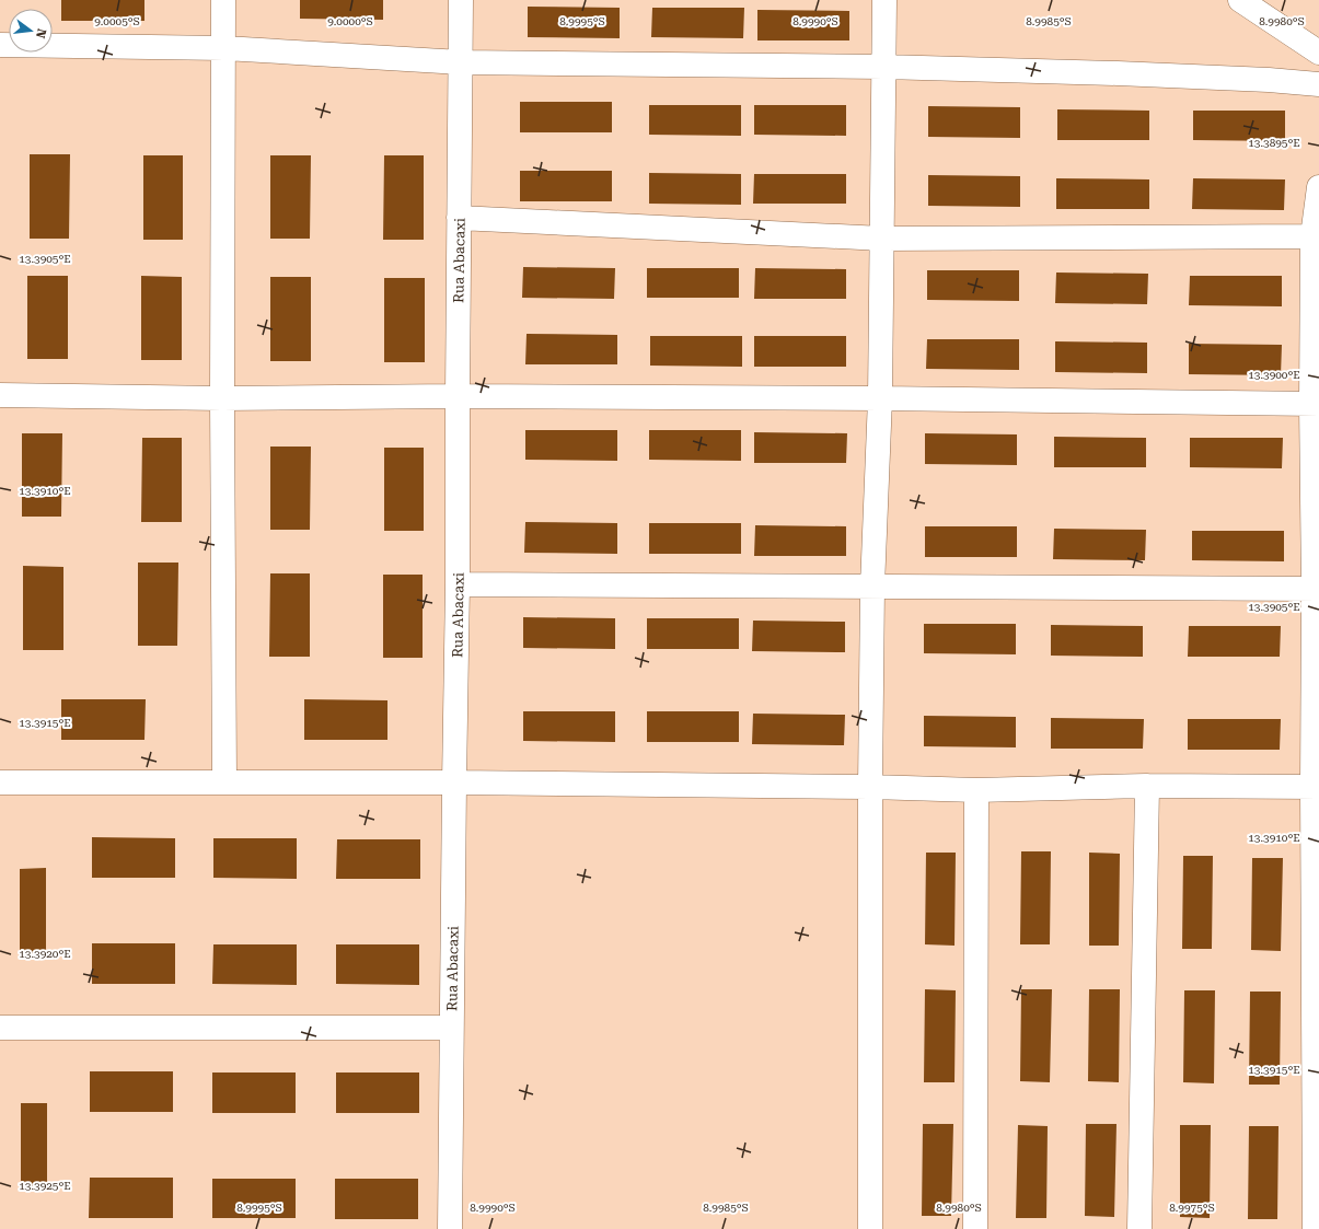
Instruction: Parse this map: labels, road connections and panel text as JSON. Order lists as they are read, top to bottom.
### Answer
{
  "streets": {
    "street": ["Rua Abacaxi"]
  },
  "north": "right",
  "coordinates": [
    "9.0005°S",
    "9.0000°S",
    "8.9995°S",
    "8.9990°S",
    "8.9985°S",
    "8.9980°S",
    "13.3895°E",
    "13.3905°E",
    "13.3900°E",
    "13.3910°E",
    "13.3915°E",
    "13.3920°E",
    "13.3925°E",
    "8.9975°S"
  ]
}
